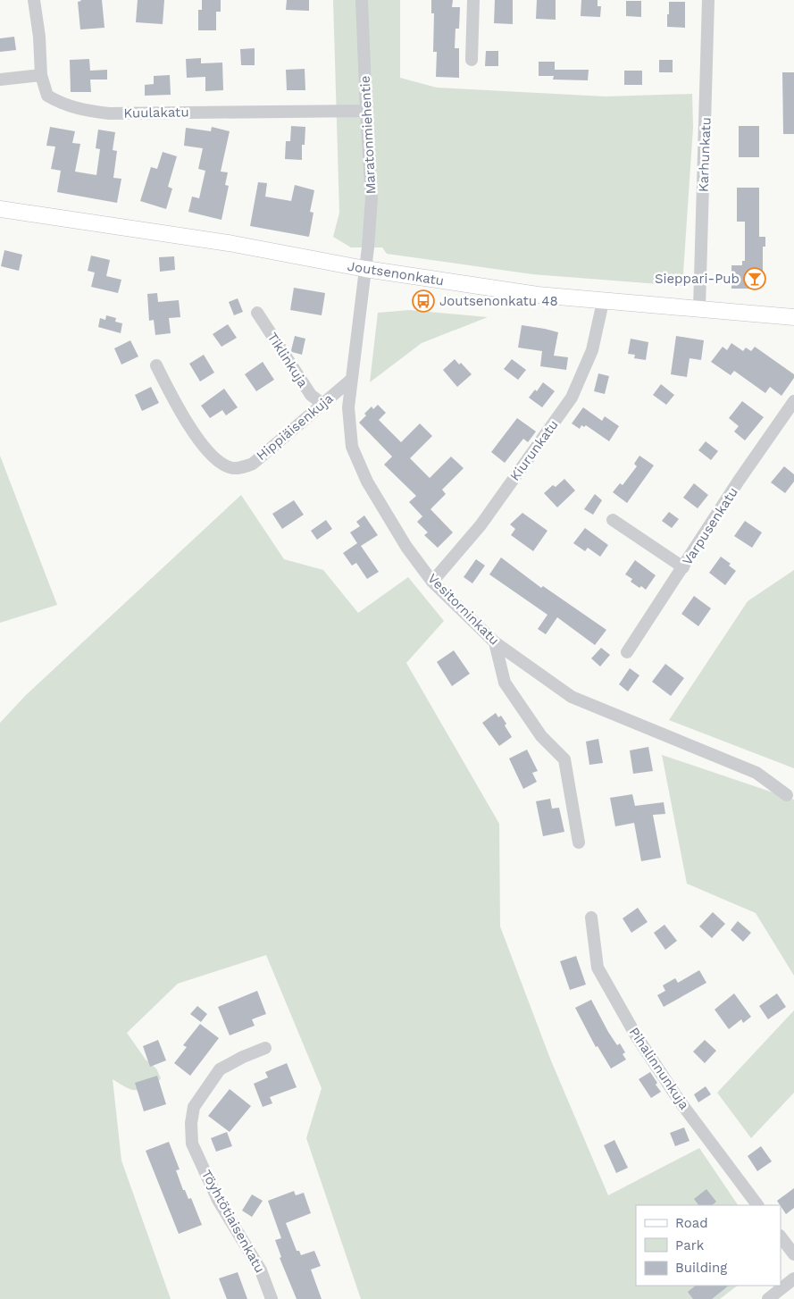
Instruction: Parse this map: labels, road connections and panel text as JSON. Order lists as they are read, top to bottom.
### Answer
{
  "streets": {
    "main road": ["Joutsenonkatu"],
    "street": [
      "Kuulakatu",
      "Maratonmiehentie",
      "Karhunkatu",
      "Tiklinkuja",
      "Hippiäisenkuja",
      "Kiurunkatu",
      "Varpusenkatu",
      "Vesitorninkatu",
      "Pihalinnunkuja",
      "Töyhtötiaisenkatu"
    ]
  },
  "crossings": [
    ["Kuulakatu", "Maratonmiehentie"],
    ["Maratonmiehentie", "Joutsenonkatu"],
    ["Maratonmiehentie", "Vesitorninkatu"],
    ["Karhunkatu", "Joutsenonkatu"],
    ["Joutsenonkatu", "Kiurunkatu"],
    ["Joutsenonkatu", "Vesitorninkatu"],
    ["Tiklinkuja", "Hippiäisenkuja"],
    ["Hippiäisenkuja", "Vesitorninkatu"],
    ["Kiurunkatu", "Vesitorninkatu"]
  ],
  "places": {
    "bar": ["Sieppari-Pub"],
    "bus stop": ["Joutsenonkatu 48"]
  },
  "legend": ["Road", "Park", "Building"]
}
